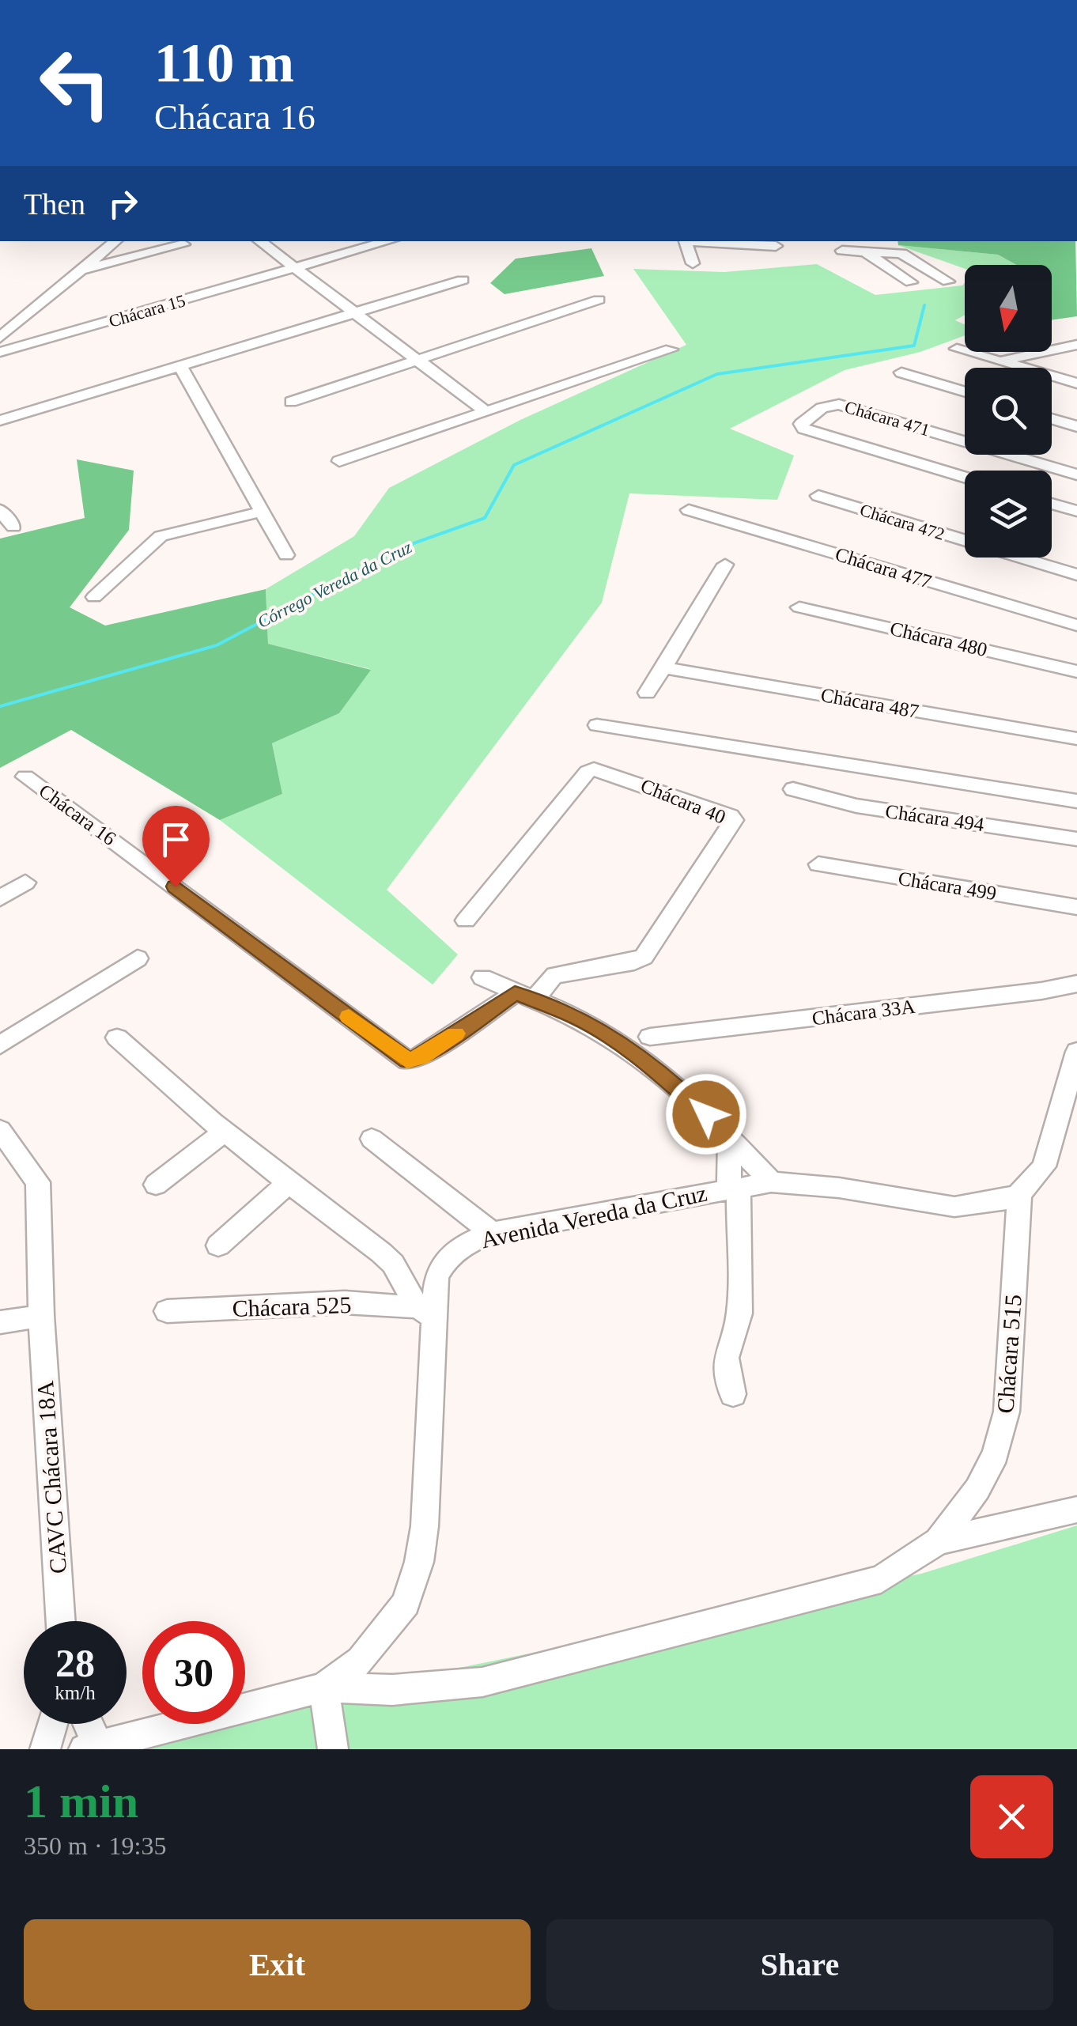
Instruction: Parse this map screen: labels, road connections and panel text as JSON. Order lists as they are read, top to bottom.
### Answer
{
  "streets": {
    "street": [
      "Chácara 15",
      "Chácara 471",
      "Chácara 472",
      "Chácara 477",
      "Chácara 480",
      "Chácara 487",
      "Chácara 40",
      "Chácara 16",
      "Chácara 494",
      "Chácara 499",
      "Chácara 33A",
      "Avenida Vereda da Cruz",
      "Chácara 525",
      "Chácara 515",
      "CAVC Chácara 18A"
    ]
  },
  "crossings": [
    ["Chácara 40", "Chácara 16"],
    ["Avenida Vereda da Cruz", "Chácara 525"],
    ["Avenida Vereda da Cruz", "Chácara 515"]
  ],
  "water": ["Córrego Vereda da Cruz"],
  "north": "bottom",
  "page": {
    "turn": ["110 m", "Chácara 16"],
    "then": "Then",
    "speed": "28 km/h",
    "limit": "30",
    "heading": ["1 min", "350 m · 19:35"],
    "buttons": ["Exit", "Share"]
  }
}
